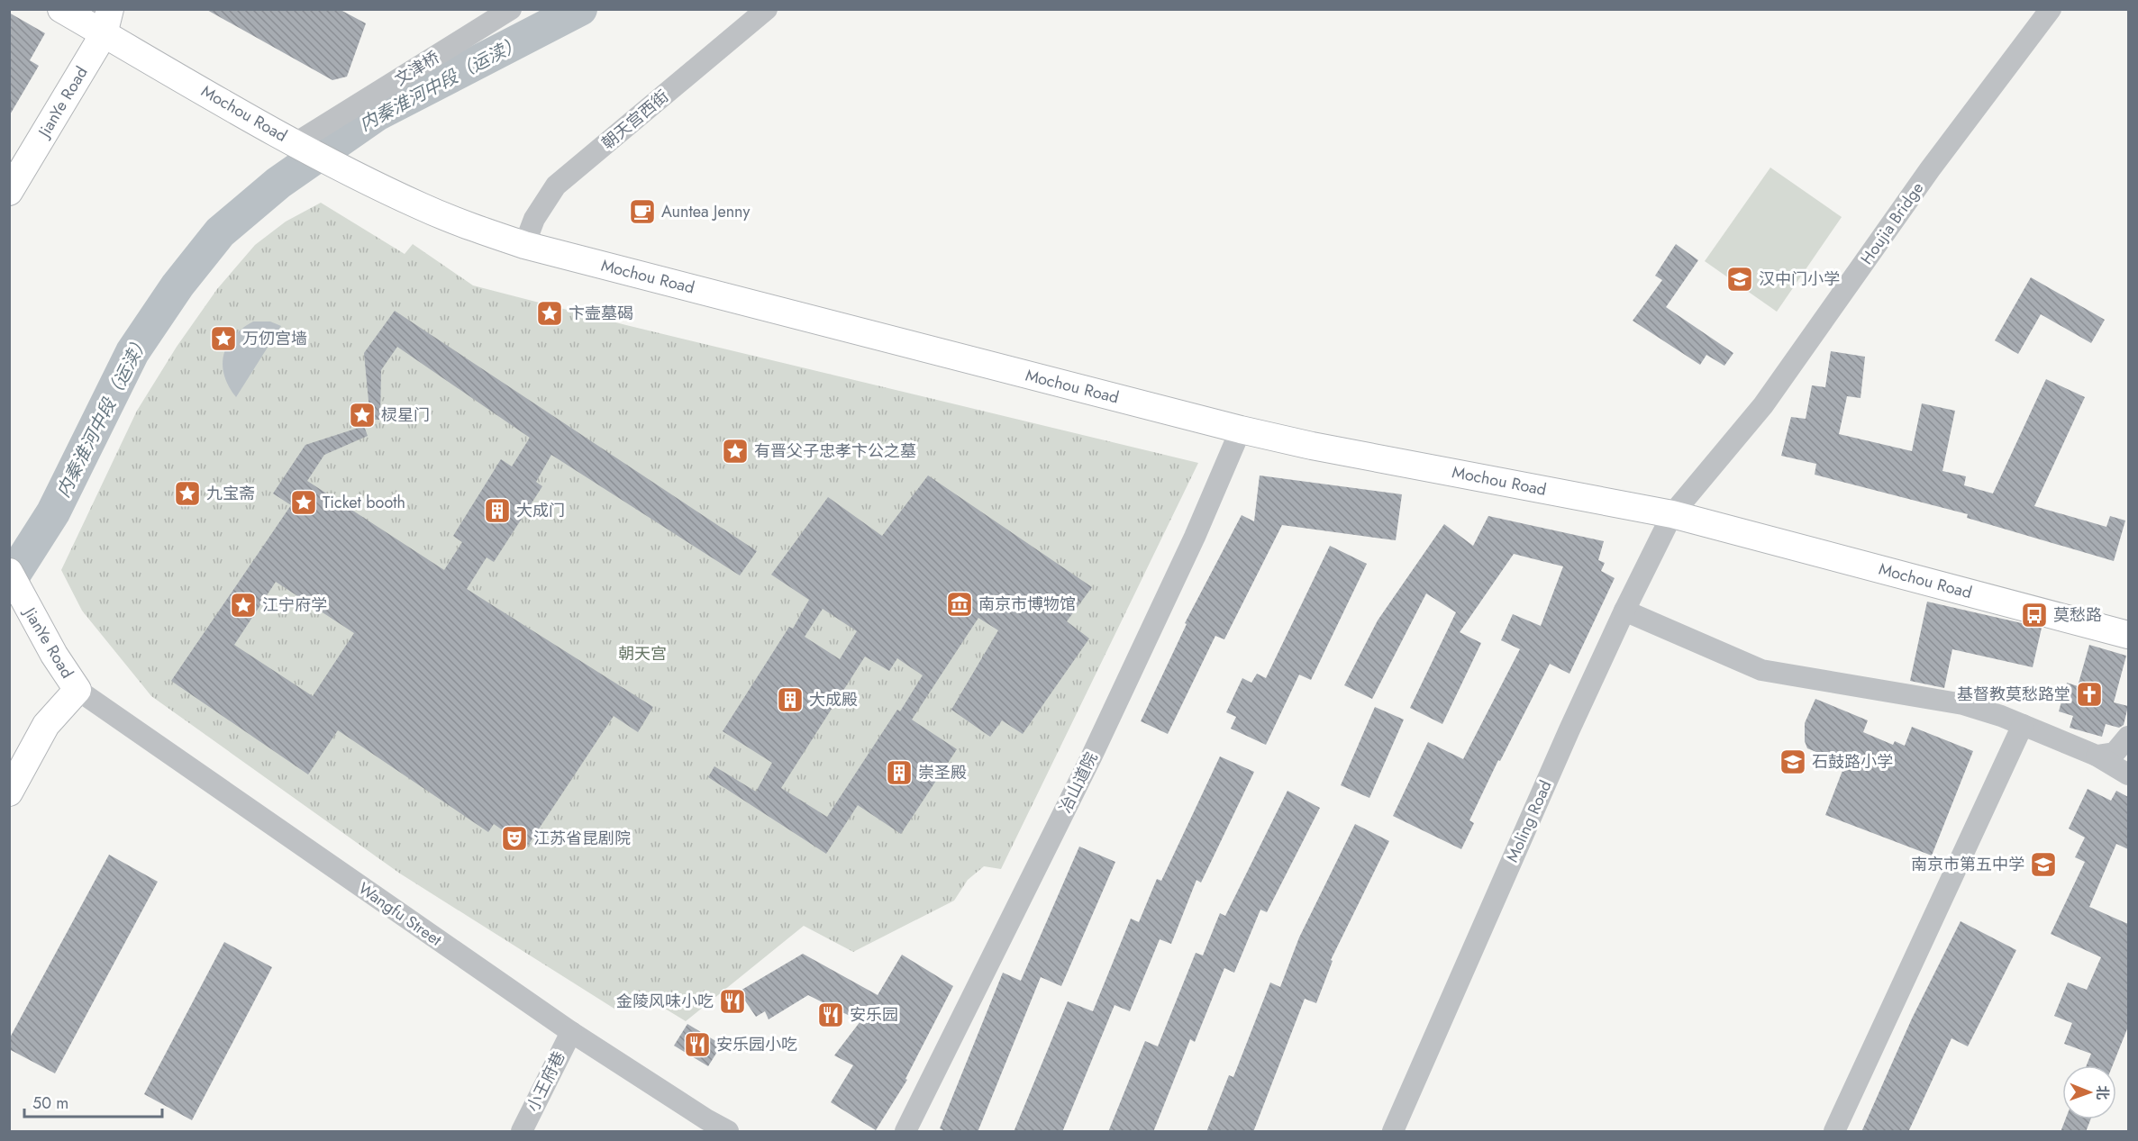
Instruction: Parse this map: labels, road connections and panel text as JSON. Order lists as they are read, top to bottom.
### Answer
{
  "streets": {
    "main road": ["JianYe Road", "Mochou Road"],
    "street": [
      "文津桥",
      "朝天宫西街",
      "Houjia Bridge",
      "冶山道院",
      "Moling Road",
      "Wangfu Street",
      "小王府巷"
    ]
  },
  "crossings": [
    ["文津桥", "Mochou Road"],
    ["JianYe Road", "Mochou Road"],
    ["JianYe Road", "Wangfu Street"],
    ["Mochou Road", "朝天宫西街"],
    ["Mochou Road", "Houjia Bridge"],
    ["Mochou Road", "冶山道院"],
    ["Mochou Road", "Moling Road"],
    ["Houjia Bridge", "Moling Road"],
    ["Wangfu Street", "小王府巷"]
  ],
  "water": ["内秦淮河中段（运渎）"],
  "parks": ["朝天宫"],
  "places": {
    "cafe": ["Auntea Jenny"],
    "school or university": ["汉中门小学", "石鼓路小学", "南京市第五中学"],
    "place": [
      "卞壸墓碣",
      "万仞宫墙",
      "棂星门",
      "有晋父子忠孝卞公之墓",
      "九宝斋",
      "Ticket booth",
      "江宁府学"
    ],
    "building": ["大成门", "大成殿", "崇圣殿"],
    "museum": ["南京市博物馆"],
    "bus stop": ["莫愁路"],
    "church": ["基督教莫愁路堂"],
    "theatre": ["江苏省昆剧院"],
    "restaurant": ["金陵风味小吃", "安乐园", "安乐园小吃"]
  },
  "scale_bar": "50 m",
  "north": "right"
}
